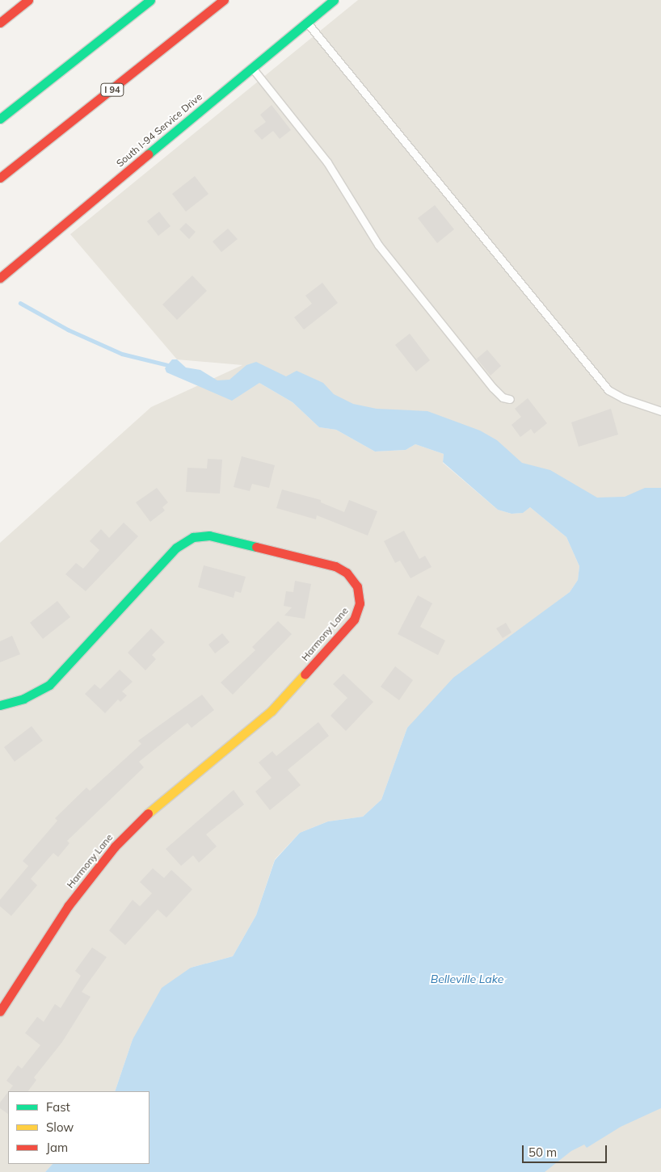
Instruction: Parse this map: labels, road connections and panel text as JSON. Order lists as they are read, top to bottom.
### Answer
{
  "streets": {
    "main road": ["I 94", "South I-94 Service Drive", "Harmony Lane"]
  },
  "water": ["Belleville Lake"],
  "legend": ["Fast", "Slow", "Jam"],
  "scale_bar": "50 m"
}
